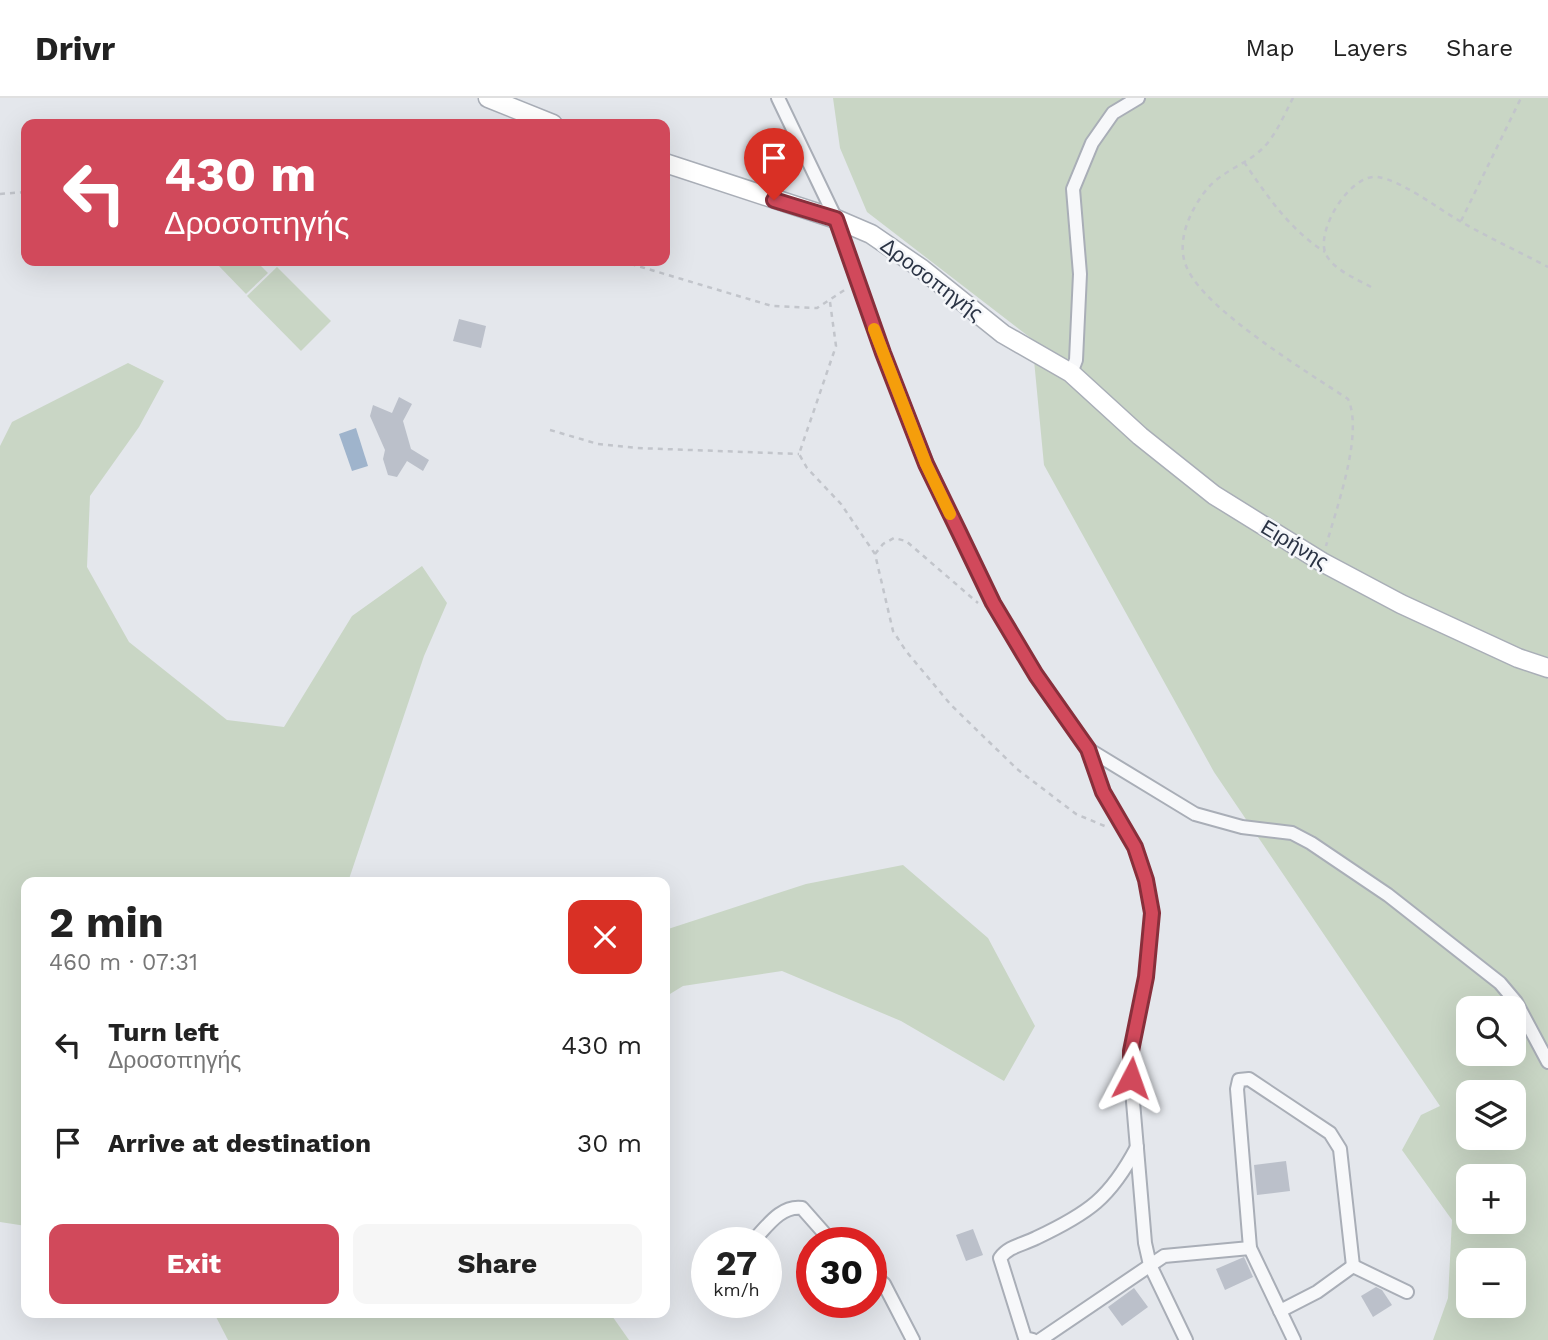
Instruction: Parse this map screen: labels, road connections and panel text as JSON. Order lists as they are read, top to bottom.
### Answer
{
  "streets": {
    "street": ["Δροσοπηγής", "Ειρήνης"]
  },
  "crossings": [
    ["Δροσοπηγής", "Ειρήνης"]
  ],
  "page": {
    "header": "Drivr",
    "nav": ["Map", "Layers", "Share"],
    "turn": ["430 m", "Δροσοπηγής"],
    "heading": ["2 min", "460 m · 07:31"],
    "map_buttons": ["+", "−"],
    "list": [
      {
        "name": "Turn left",
        "note": "Δροσοπηγής",
        "value": "430 m"
      },
      {
        "name": "Arrive at destination",
        "value": "30 m"
      }
    ],
    "buttons": ["Exit", "Share"],
    "speed": "27 km/h",
    "limit": "30"
  }
}
